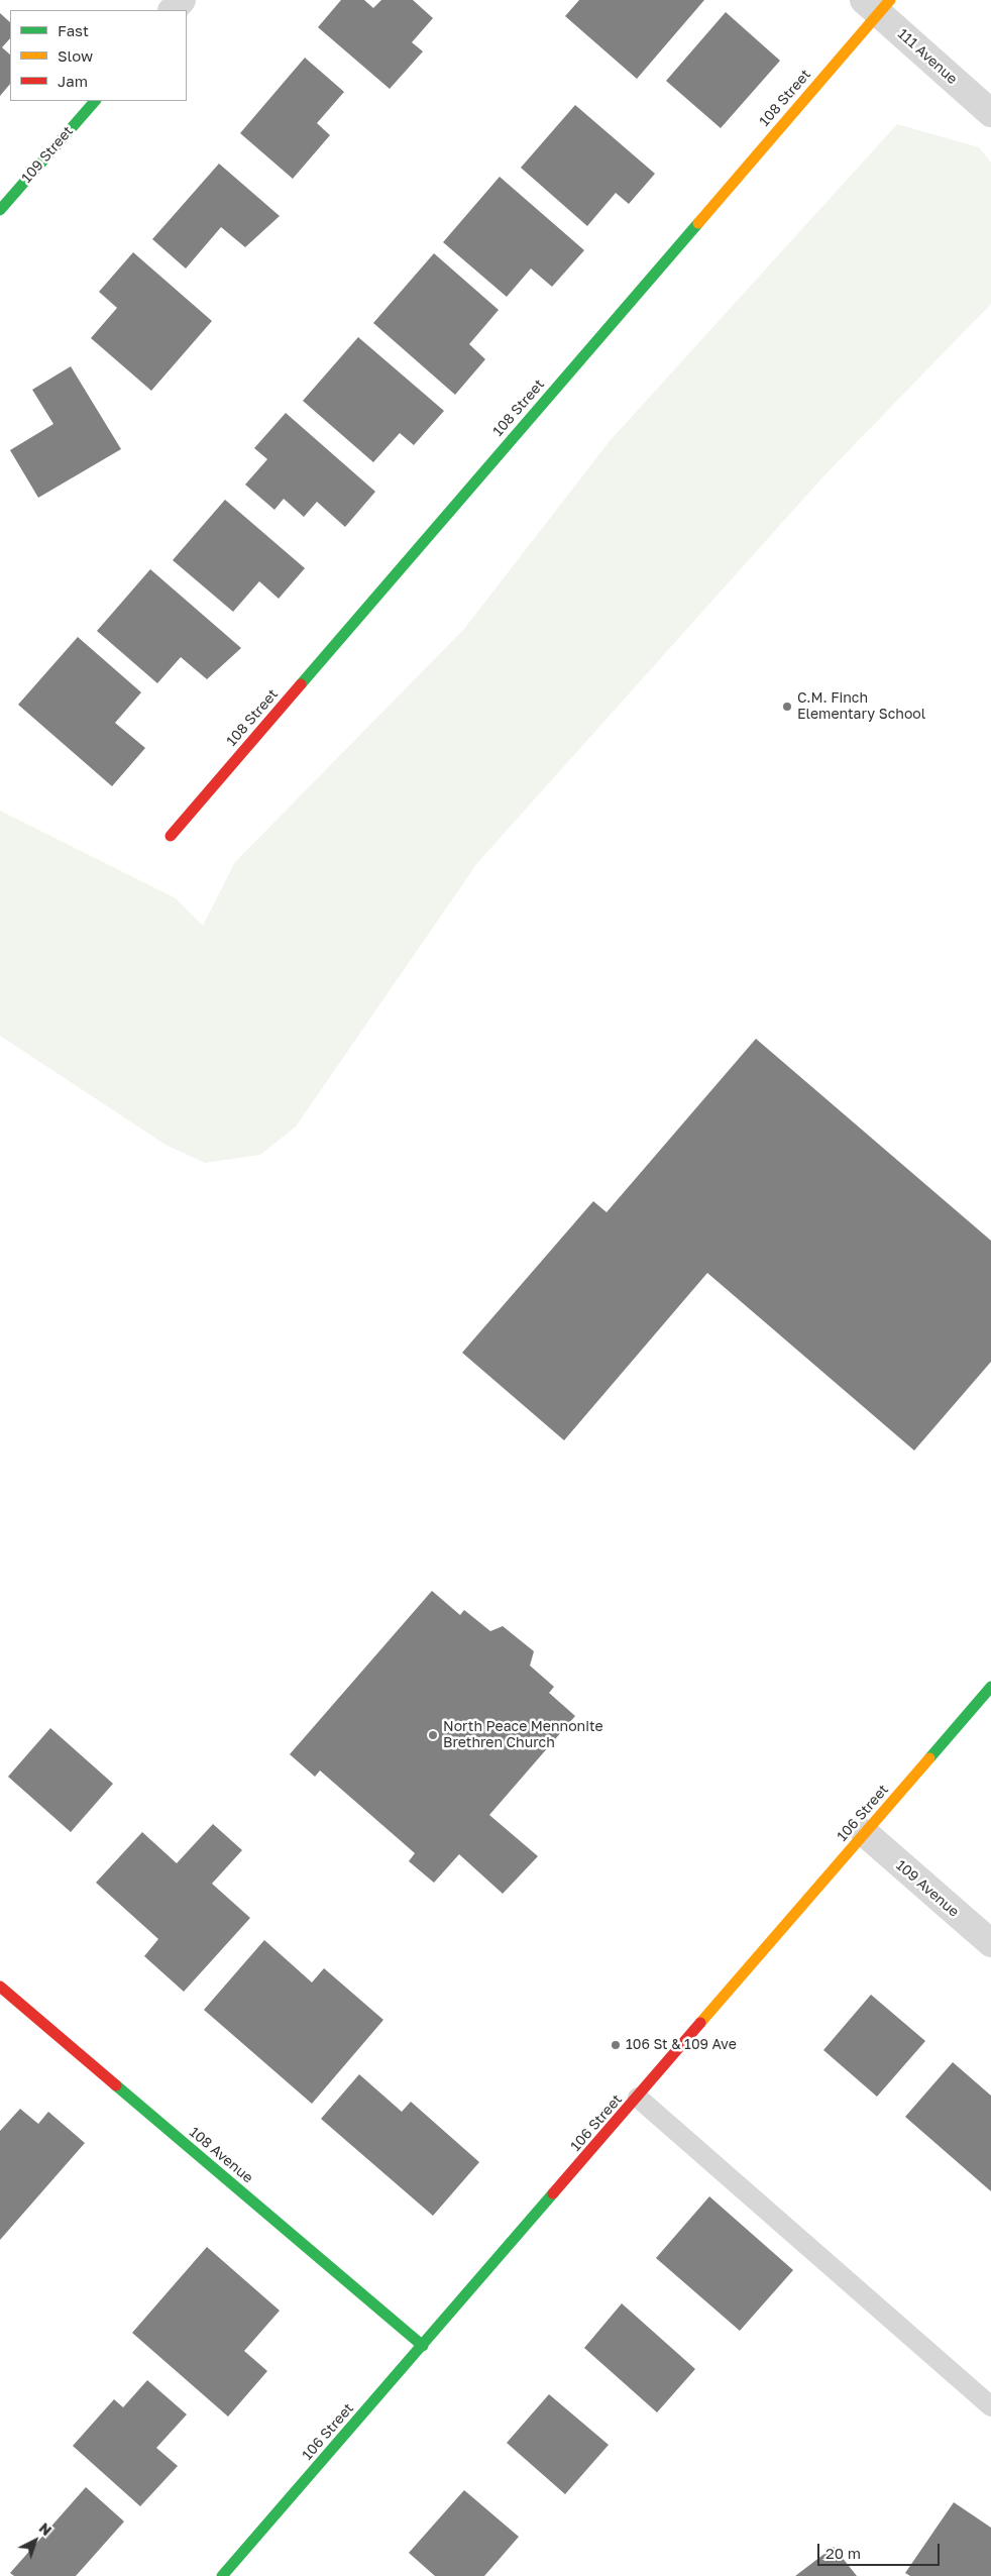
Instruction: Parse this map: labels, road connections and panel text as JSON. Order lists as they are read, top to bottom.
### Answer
{
  "streets": {
    "street": [
      "111 Avenue",
      "108 Street",
      "109 Street",
      "106 Street",
      "109 Avenue",
      "108 Avenue"
    ]
  },
  "crossings": [
    ["111 Avenue", "108 Street"],
    ["106 Street", "109 Avenue"],
    ["106 Street", "108 Avenue"]
  ],
  "places": ["C.M. Finch Elementary School", "North Peace Mennonite Brethren Church", "106 St & 109 Ave"],
  "legend": ["Fast", "Slow", "Jam"],
  "scale_bar": "20 m",
  "north": "top right"
}
